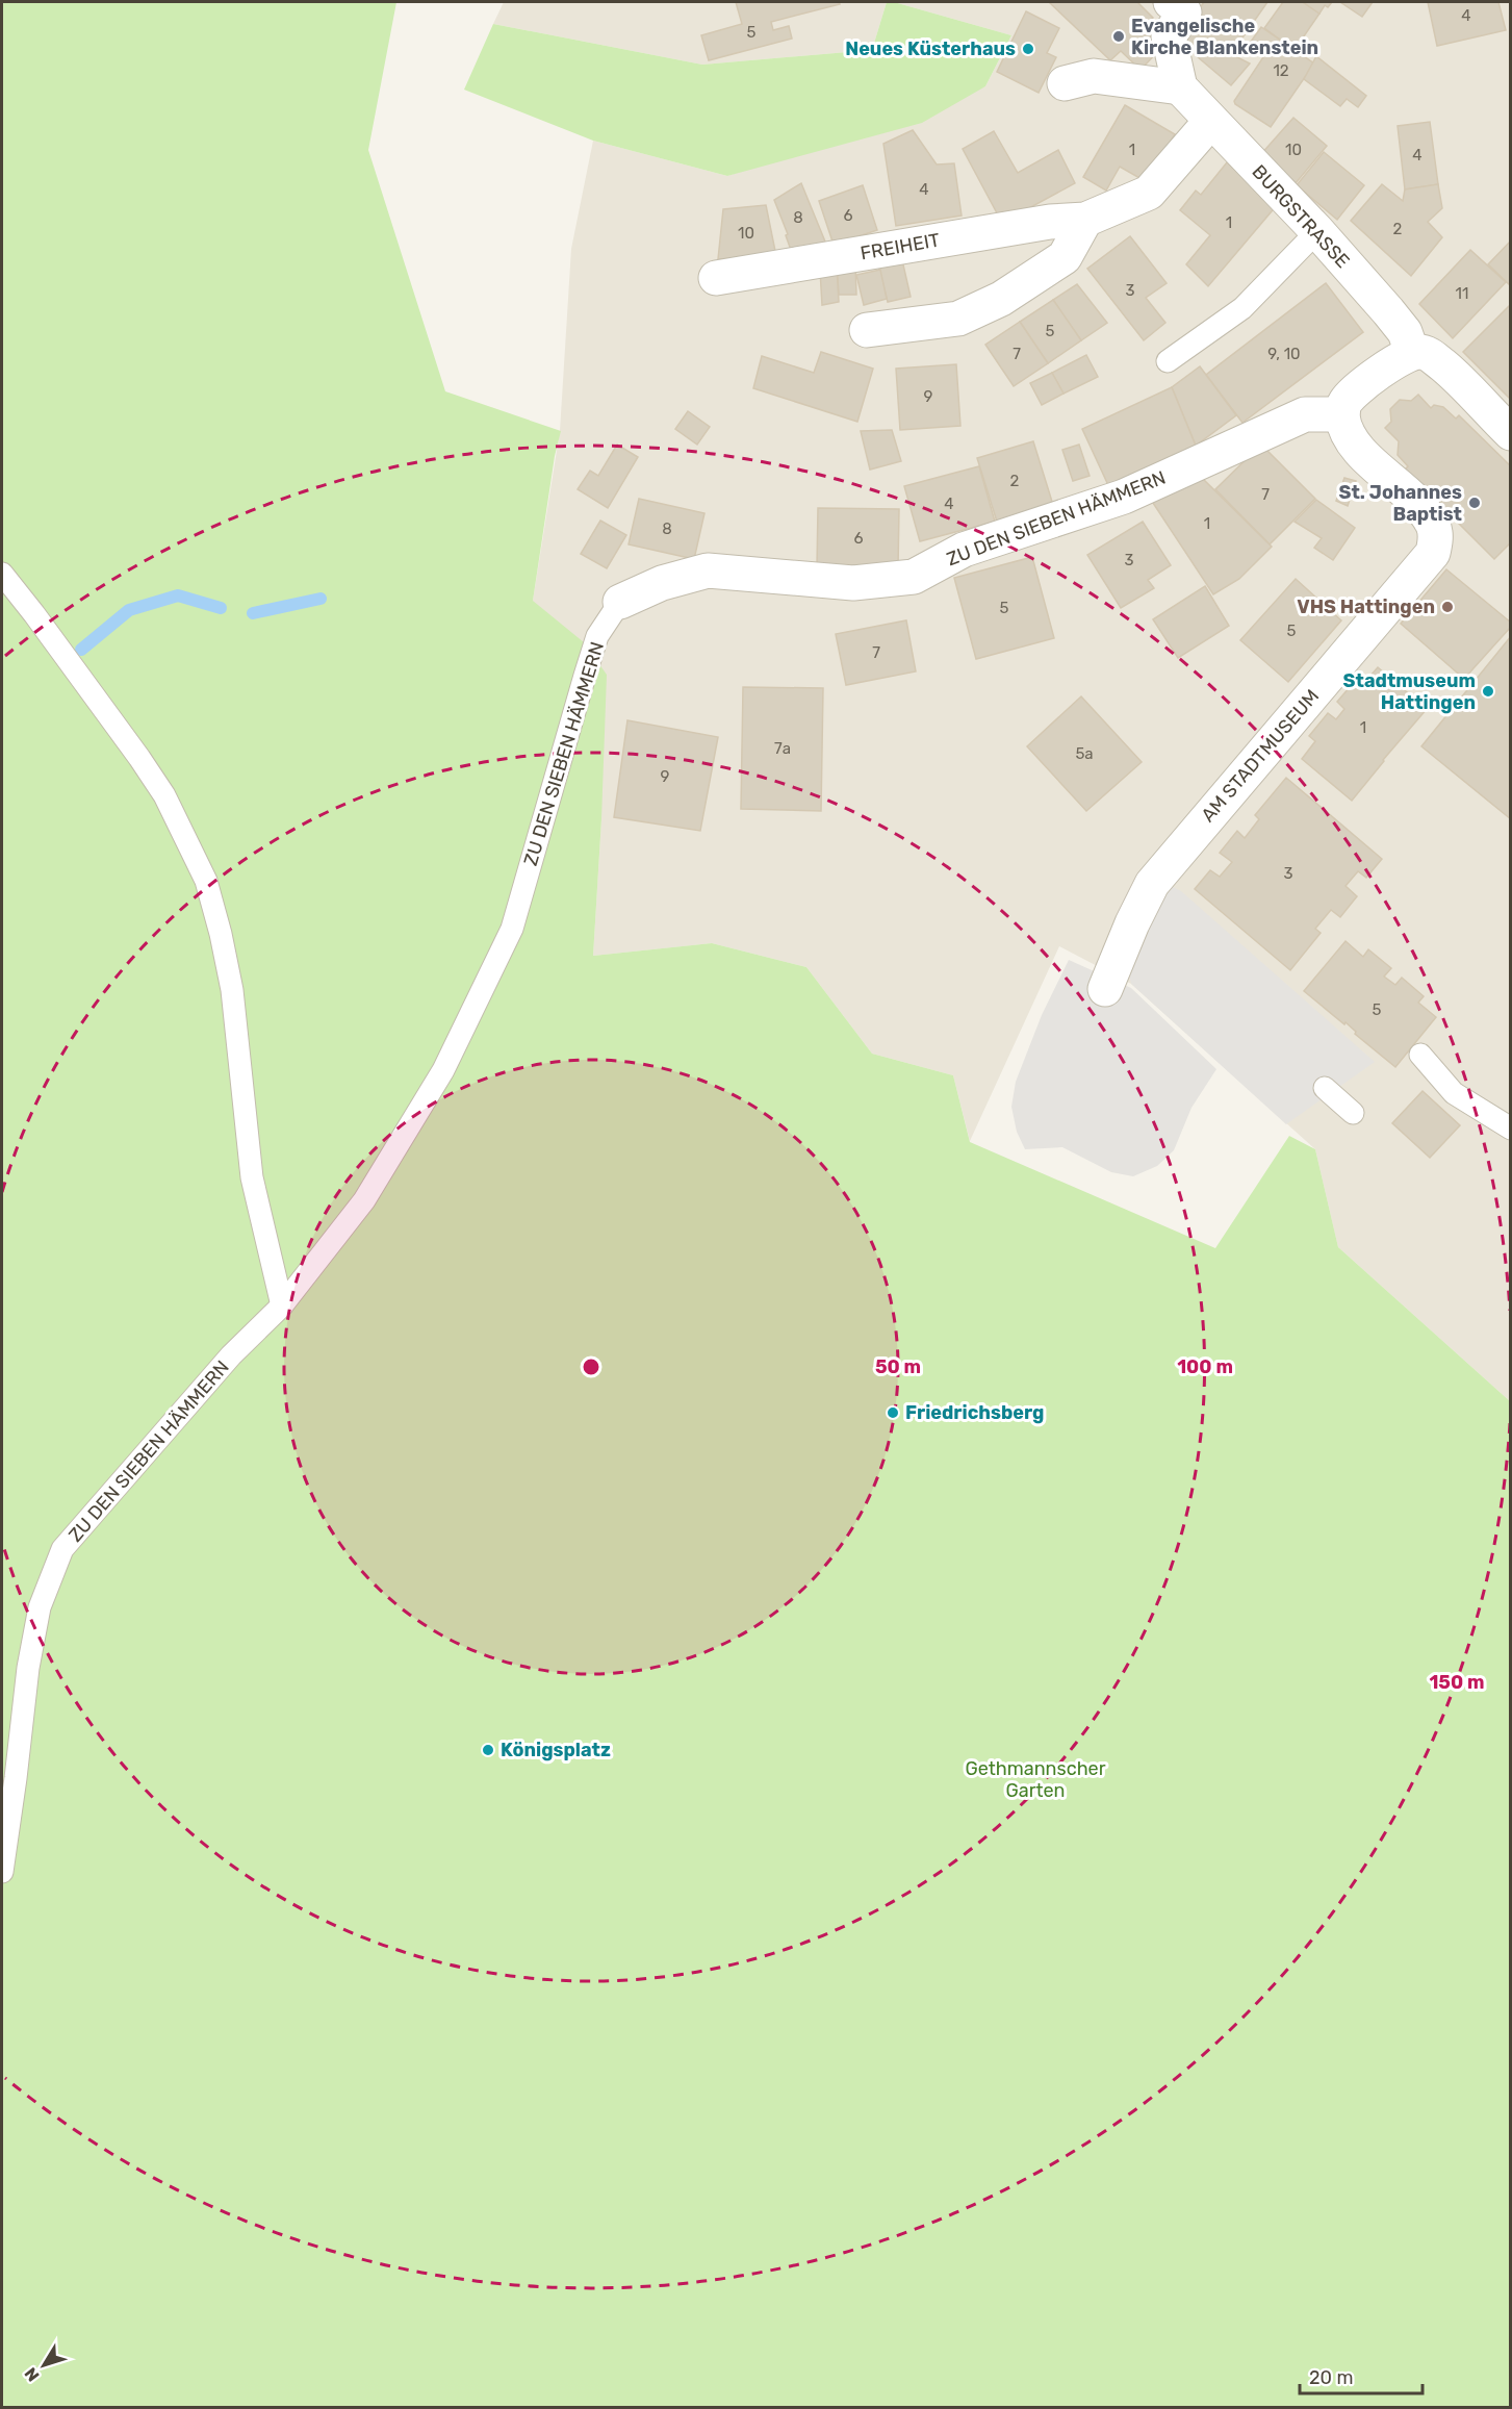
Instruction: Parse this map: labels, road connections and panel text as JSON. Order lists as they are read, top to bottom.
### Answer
{
  "streets": {
    "street": [
      "BURGSTRASSE",
      "FREIHEIT",
      "ZU DEN SIEBEN HÄMMERN",
      "AM STADTMUSEUM"
    ]
  },
  "crossings": [
    ["BURGSTRASSE", "FREIHEIT"],
    ["ZU DEN SIEBEN HÄMMERN", "AM STADTMUSEUM"]
  ],
  "parks": ["Gethmannscher Garten"],
  "places": [
    "Evangelische Kirche Blankenstein",
    "Neues Küsterhaus",
    "St. Johannes Baptist",
    "VHS Hattingen",
    "Stadtmuseum Hattingen",
    "Friedrichsberg",
    "Königsplatz"
  ],
  "house_numbers": [
    "4",
    "5",
    "12",
    "1",
    "10",
    "4",
    "4",
    "6",
    "8",
    "1",
    "2",
    "10",
    "3",
    "11",
    "5",
    "7",
    "9, 10",
    "9",
    "2",
    "7",
    "4",
    "1",
    "8",
    "6",
    "3",
    "5",
    "5",
    "7",
    "1",
    "7a",
    "5a",
    "9",
    "3",
    "5"
  ],
  "scale_bar": "20 m",
  "north": "bottom left",
  "rings": ["50 m", "100 m", "150 m"]
}
